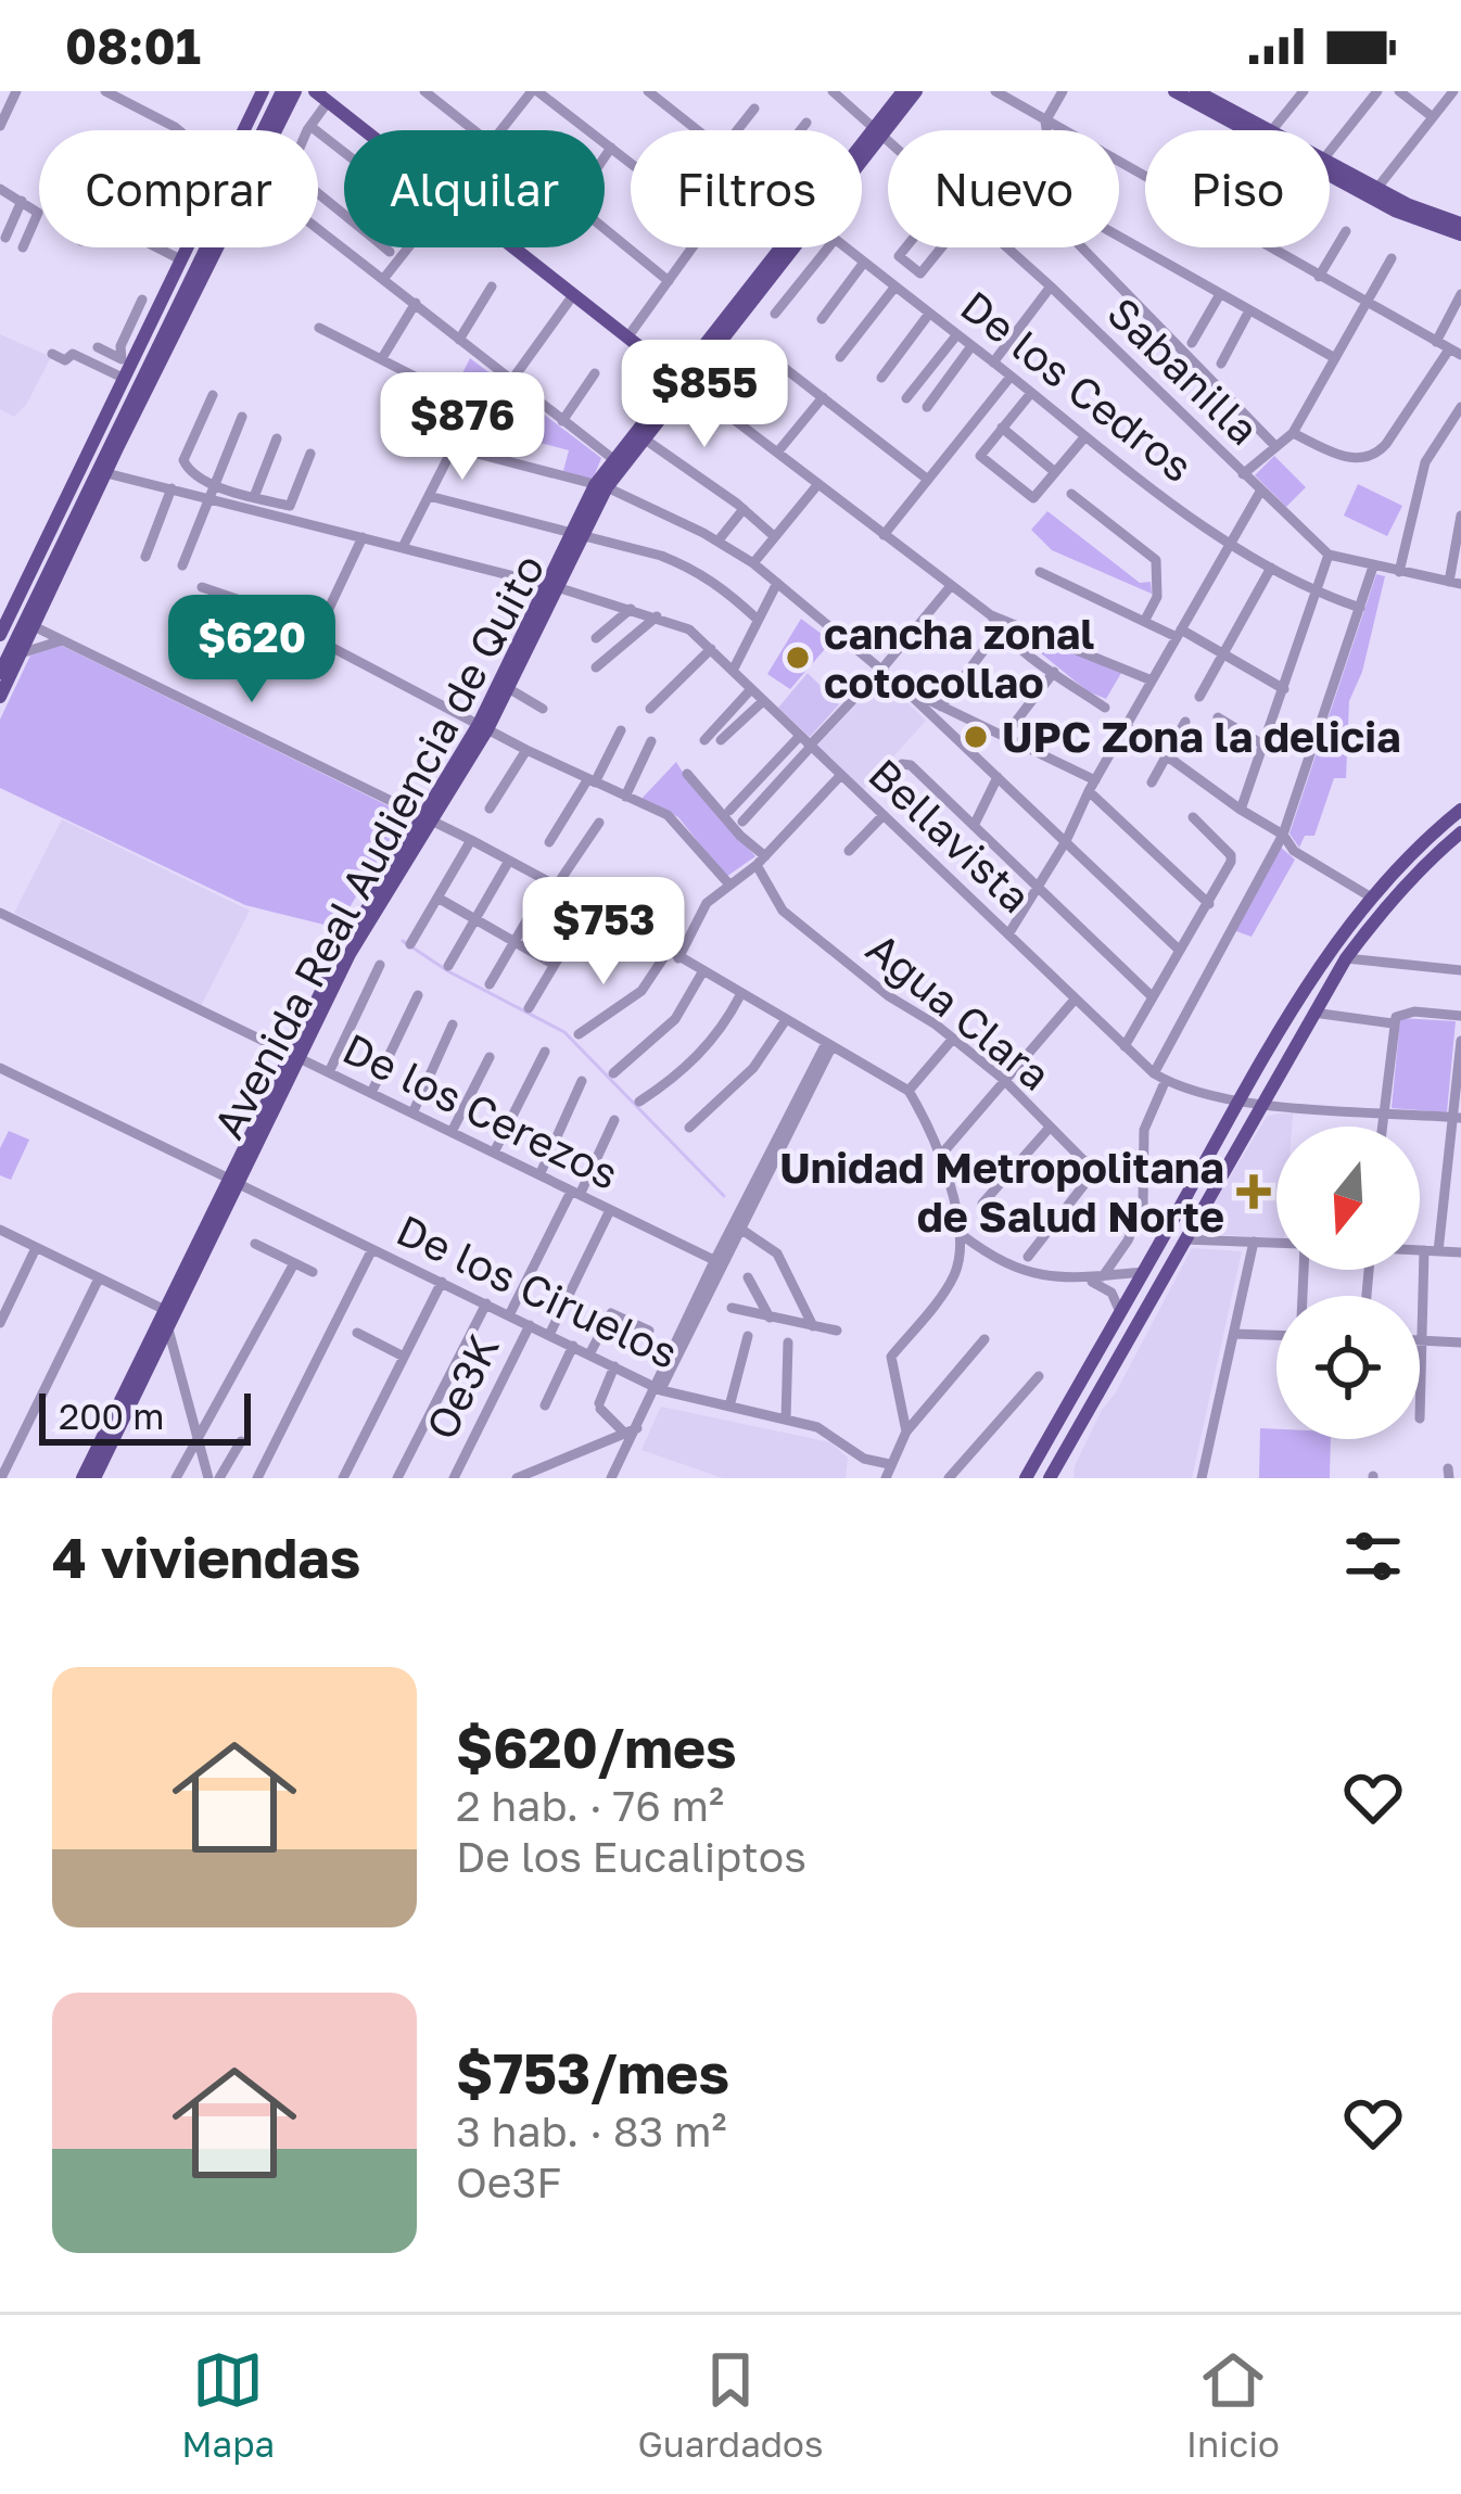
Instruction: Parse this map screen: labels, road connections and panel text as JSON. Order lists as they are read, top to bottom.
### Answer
{
  "streets": {
    "main road": ["Avenida Real Audiencia de Quito"],
    "street": [
      "Sabanilla",
      "De los Cedros",
      "Bellavista",
      "Agua Clara",
      "De los Cerezos",
      "De los Ciruelos",
      "Oe3K"
    ]
  },
  "crossings": [
    ["Sabanilla", "Avenida Real Audiencia de Quito"],
    ["Bellavista", "Avenida Real Audiencia de Quito"],
    ["Avenida Real Audiencia de Quito", "De los Cerezos"],
    ["Avenida Real Audiencia de Quito", "De los Ciruelos"],
    ["De los Cerezos", "Oe3K"],
    ["De los Ciruelos", "Oe3K"]
  ],
  "places": {
    "other": ["cancha zonal cotocollao", "UPC Zona la delicia"],
    "health": ["Unidad Metropolitana de Salud Norte"]
  },
  "scale_bar": "200 m",
  "north": "bottom",
  "page": {
    "status": "08:01",
    "chip": [
      "Comprar",
      "Alquilar",
      "Filtros",
      "Nuevo",
      "Piso"
    ],
    "price": [
      "$855",
      "$876",
      "$620",
      "$753"
    ],
    "scale": "200 m",
    "heading": "4 viviendas",
    "list": [
      {
        "name": "$620/mes",
        "note": "2 hab. · 76 m² · De los Eucaliptos"
      },
      {
        "name": "$753/mes",
        "note": "3 hab. · 83 m² · Oe3F"
      }
    ],
    "tabs": ["Mapa", "Guardados", "Inicio"]
  }
}
